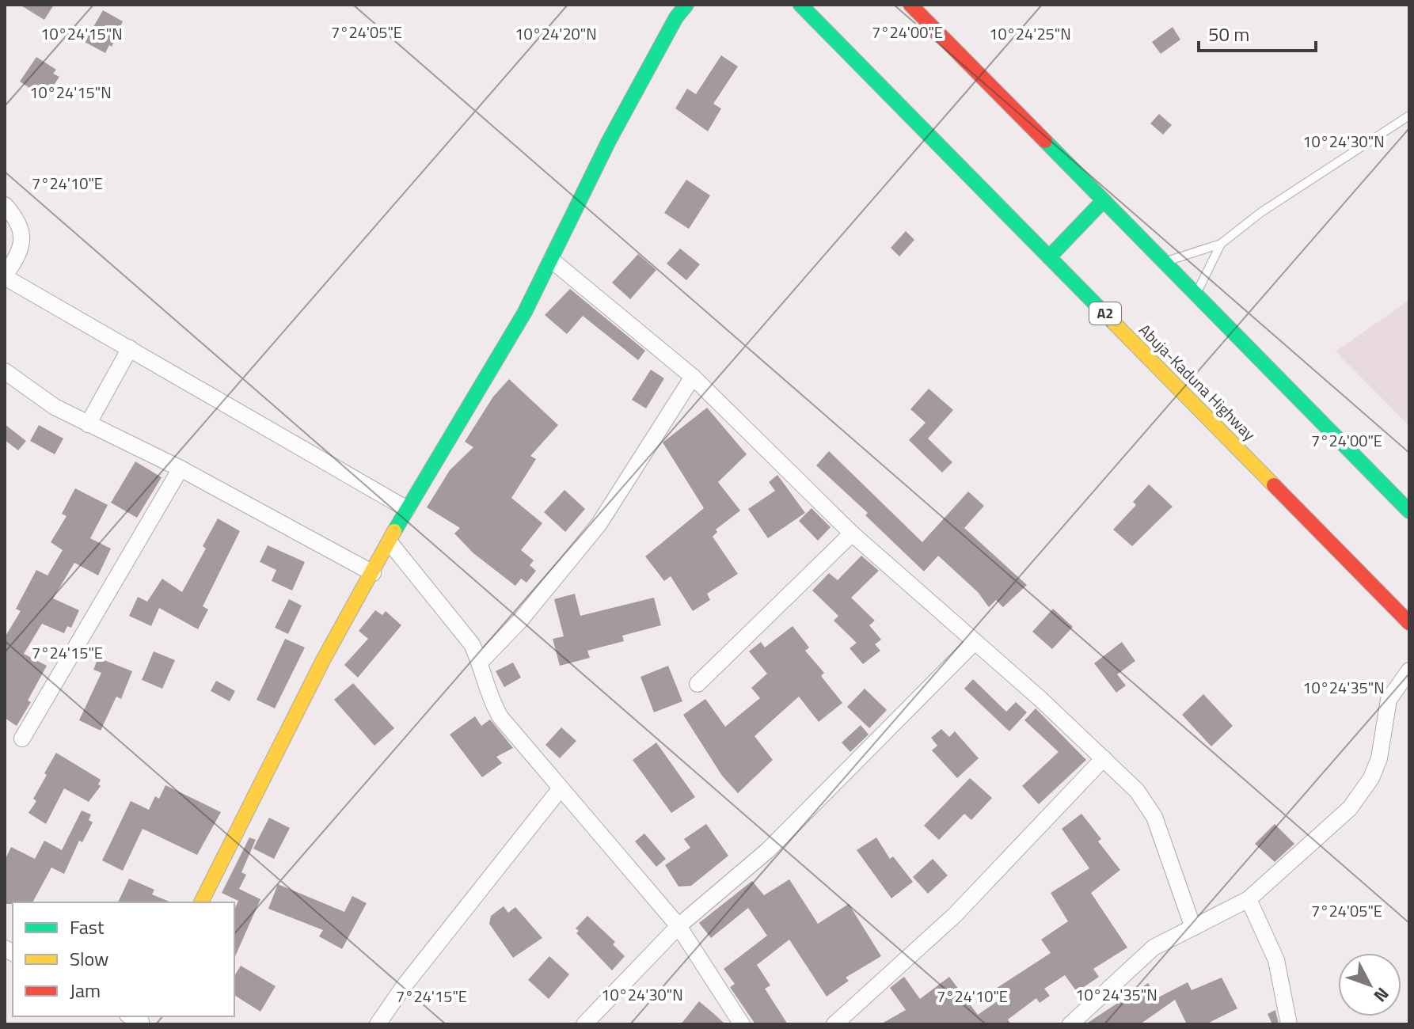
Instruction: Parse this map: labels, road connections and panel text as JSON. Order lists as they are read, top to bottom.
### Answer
{
  "streets": {
    "main road": ["A2", "Abuja-Kaduna Highway"]
  },
  "legend": ["Fast", "Slow", "Jam"],
  "scale_bar": "50 m",
  "north": "bottom right",
  "coordinates": [
    "7°24'05\"E",
    "7°24'00\"E",
    "10°24'15\"N",
    "10°24'20\"N",
    "10°24'25\"N",
    "10°24'30\"N",
    "7°24'10\"E",
    "7°24'15\"E",
    "10°24'35\"N"
  ]
}
